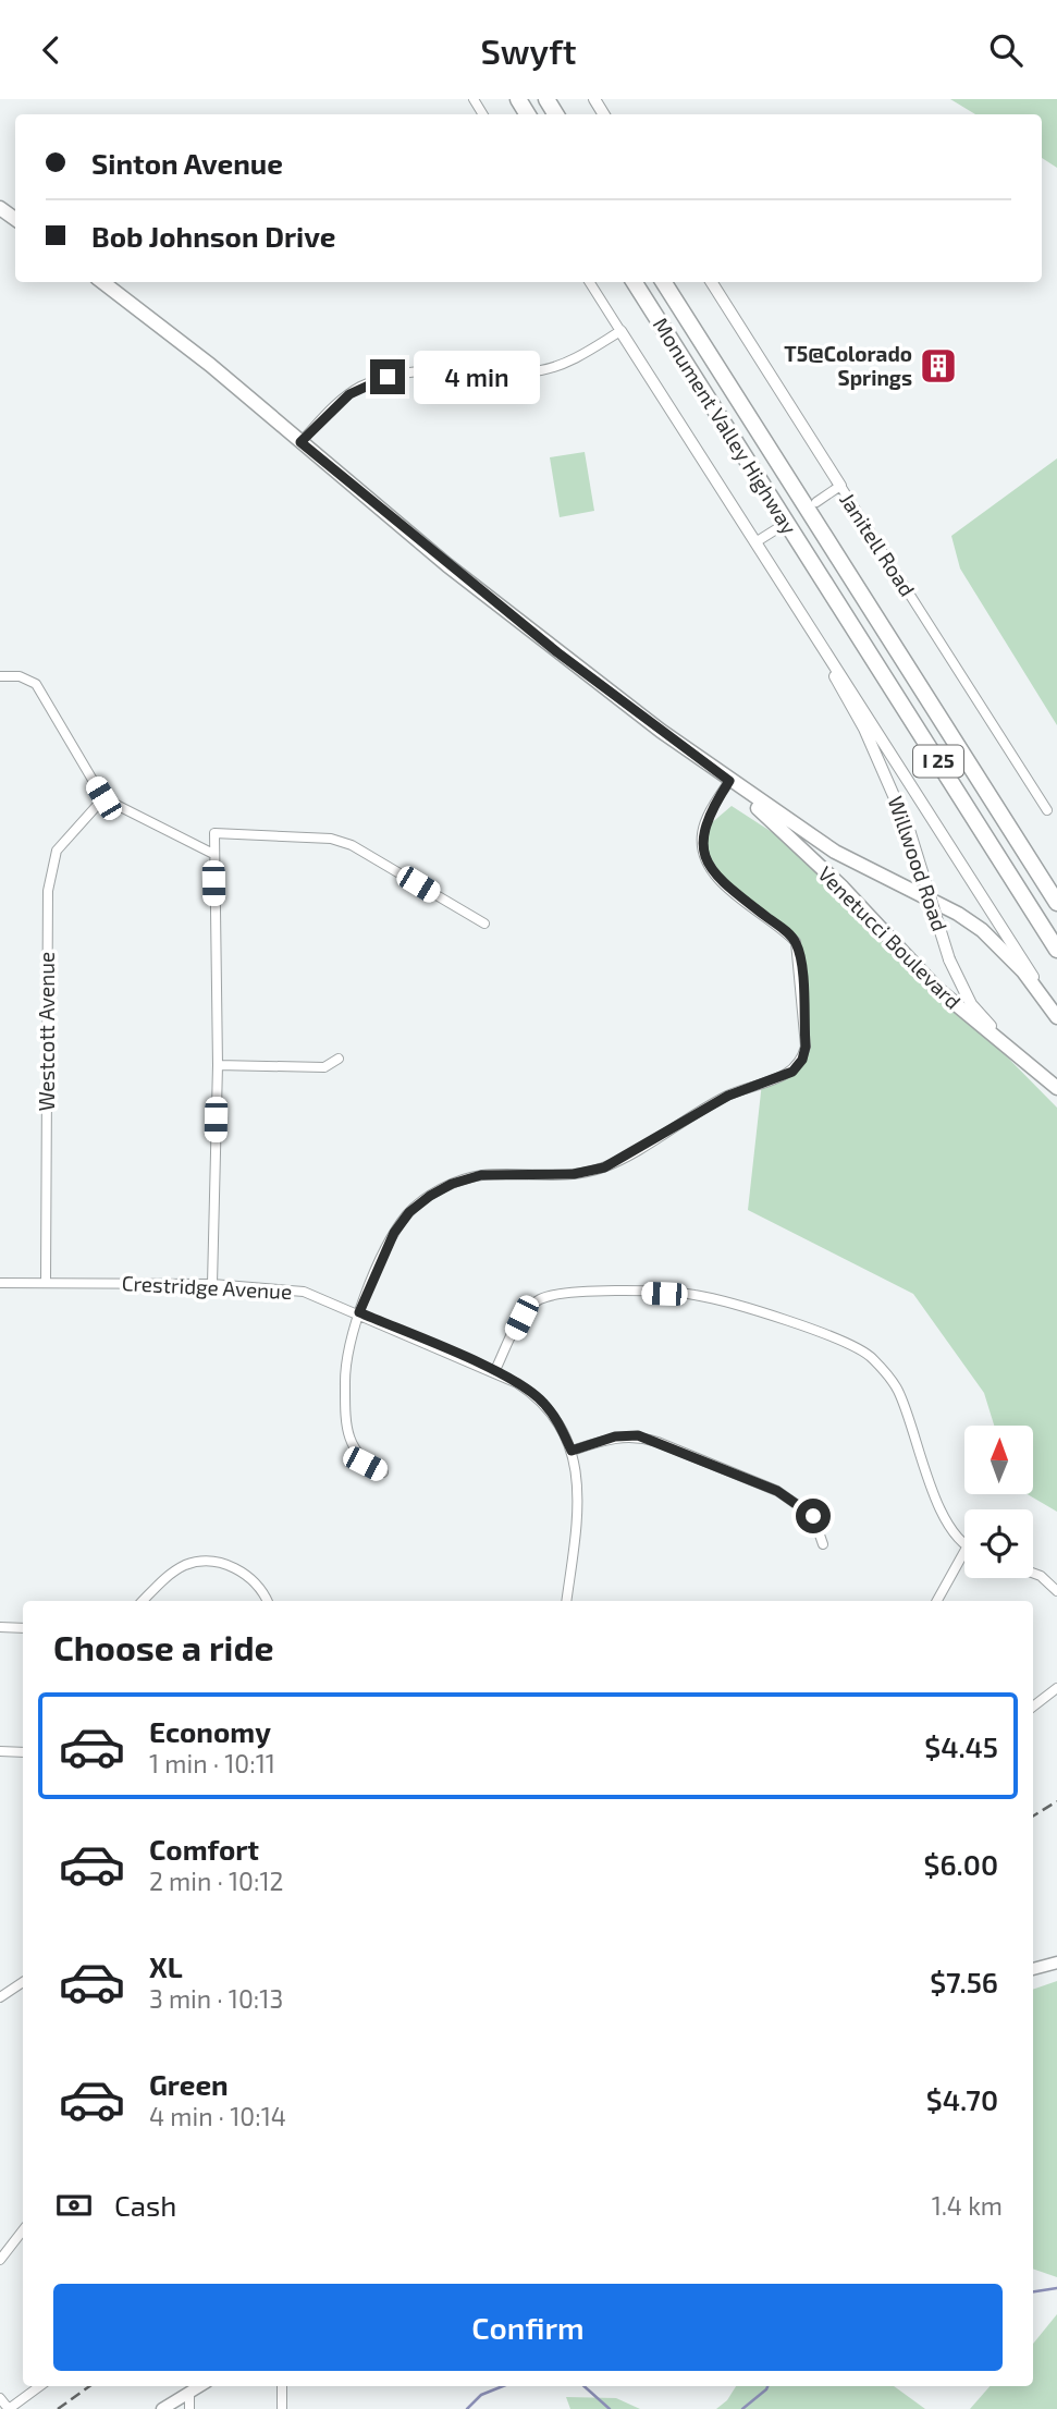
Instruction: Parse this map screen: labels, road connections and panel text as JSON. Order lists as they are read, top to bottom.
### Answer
{
  "streets": {
    "highway": ["Monument Valley Highway", "I 25"],
    "main road": ["Venetucci Boulevard"],
    "street": [
      "Janitell Road",
      "Willwood Road",
      "Westcott Avenue",
      "Crestridge Avenue"
    ]
  },
  "crossings": [
    ["Willwood Road", "Venetucci Boulevard"],
    ["Westcott Avenue", "Crestridge Avenue"]
  ],
  "places": {
    "building": ["T5@Colorado Springs"]
  },
  "north": "top",
  "page": {
    "header": "Swyft",
    "banner": ["Sinton Avenue", "Bob Johnson Drive"],
    "bubble": "4 min",
    "heading": "Choose a ride",
    "list": [
      {
        "name": "Economy",
        "note": "1 min · 10:11",
        "value": "$4.45"
      },
      {
        "name": "Comfort",
        "note": "2 min · 10:12",
        "value": "$6.00"
      },
      {
        "name": "XL",
        "note": "3 min · 10:13",
        "value": "$7.56"
      },
      {
        "name": "Green",
        "note": "4 min · 10:14",
        "value": "$4.70"
      }
    ],
    "pay": ["Cash", "1.4 km"],
    "buttons": "Confirm"
  }
}
